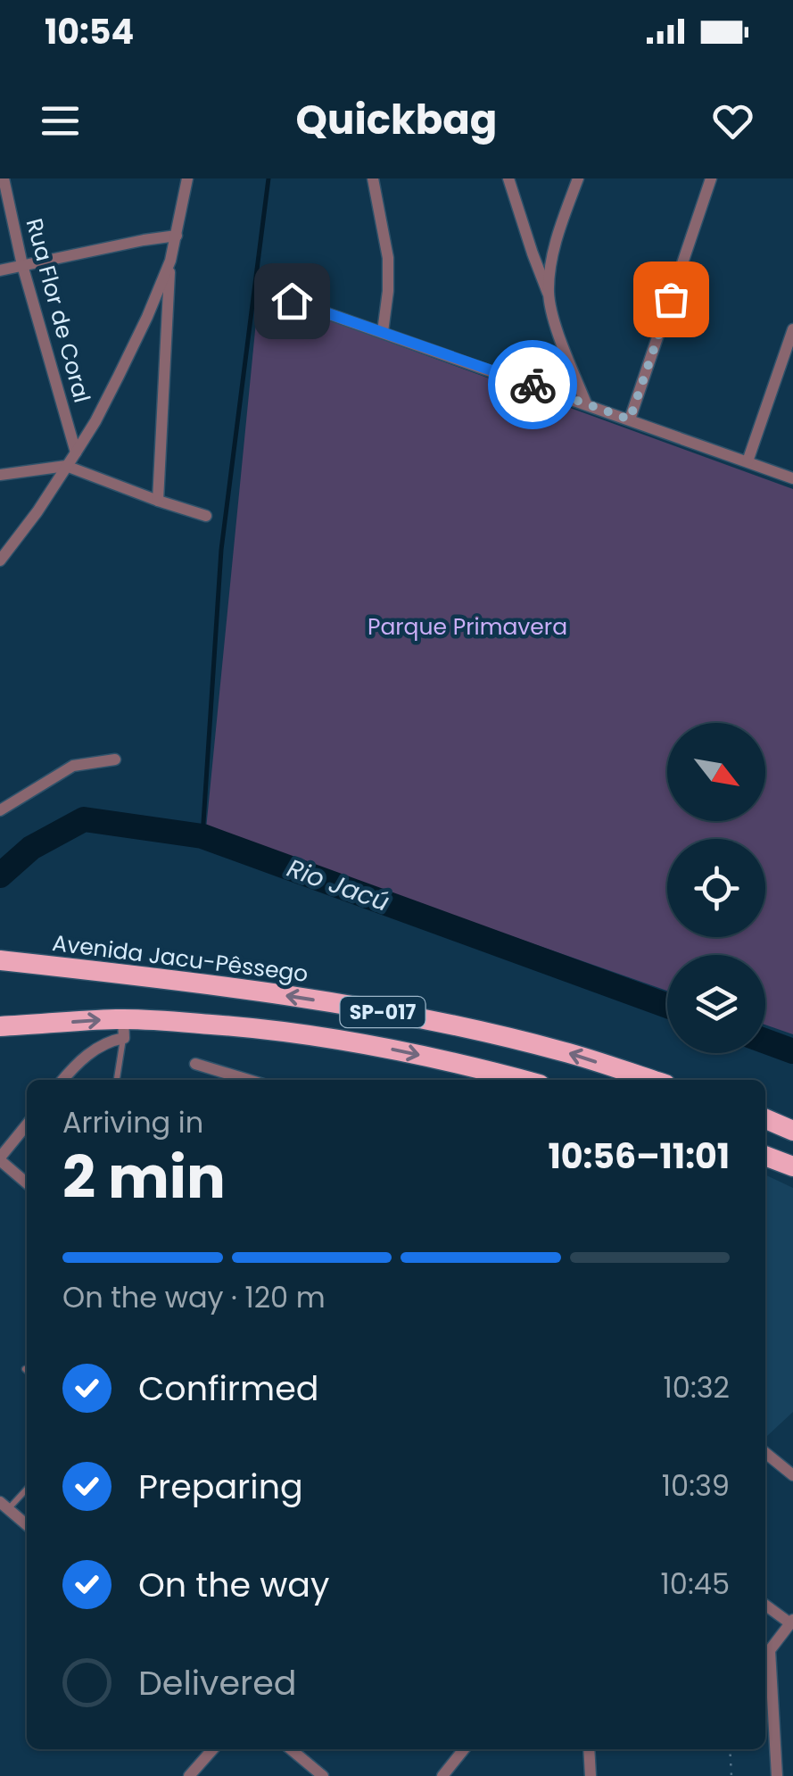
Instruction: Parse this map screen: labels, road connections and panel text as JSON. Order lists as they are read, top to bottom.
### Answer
{
  "streets": {
    "highway": ["Avenida Jacu-Pêssego", "SP-017"],
    "street": ["Rua Flor de Coral"]
  },
  "water": ["Rio Jacú"],
  "parks": ["Parque Primavera"],
  "north": "bottom right",
  "page": {
    "status": "10:54",
    "header": "Quickbag",
    "heading": ["2 min", "Arriving in", "10:56–11:01"],
    "bar": "On the way · 120 m",
    "list": [
      ["Confirmed", "10:32"],
      ["Preparing", "10:39"],
      ["On the way", "10:45"],
      "Delivered"
    ]
  }
}
